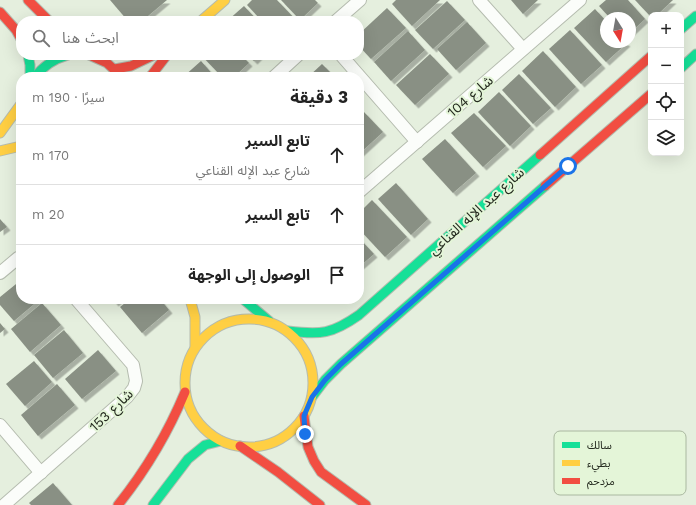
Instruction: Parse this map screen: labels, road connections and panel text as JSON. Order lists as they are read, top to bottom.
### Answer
{
  "streets": {
    "main road": ["شارع عبد الإله القناعي"],
    "street": ["شارع 104", "شارع 153"]
  },
  "legend": ["سالك", "بطيء", "مزدحم"],
  "north": "bottom",
  "page": {
    "map_buttons": ["+", "−"],
    "search": "ابحث هنا",
    "heading": ["3 دقيقة", "سيرًا · 190 m"],
    "list": [
      ["تابع السير", "شارع عبد الإله القناعي", "170 m"],
      ["تابع السير", "20 m"],
      "الوصول إلى الوجهة"
    ]
  }
}
